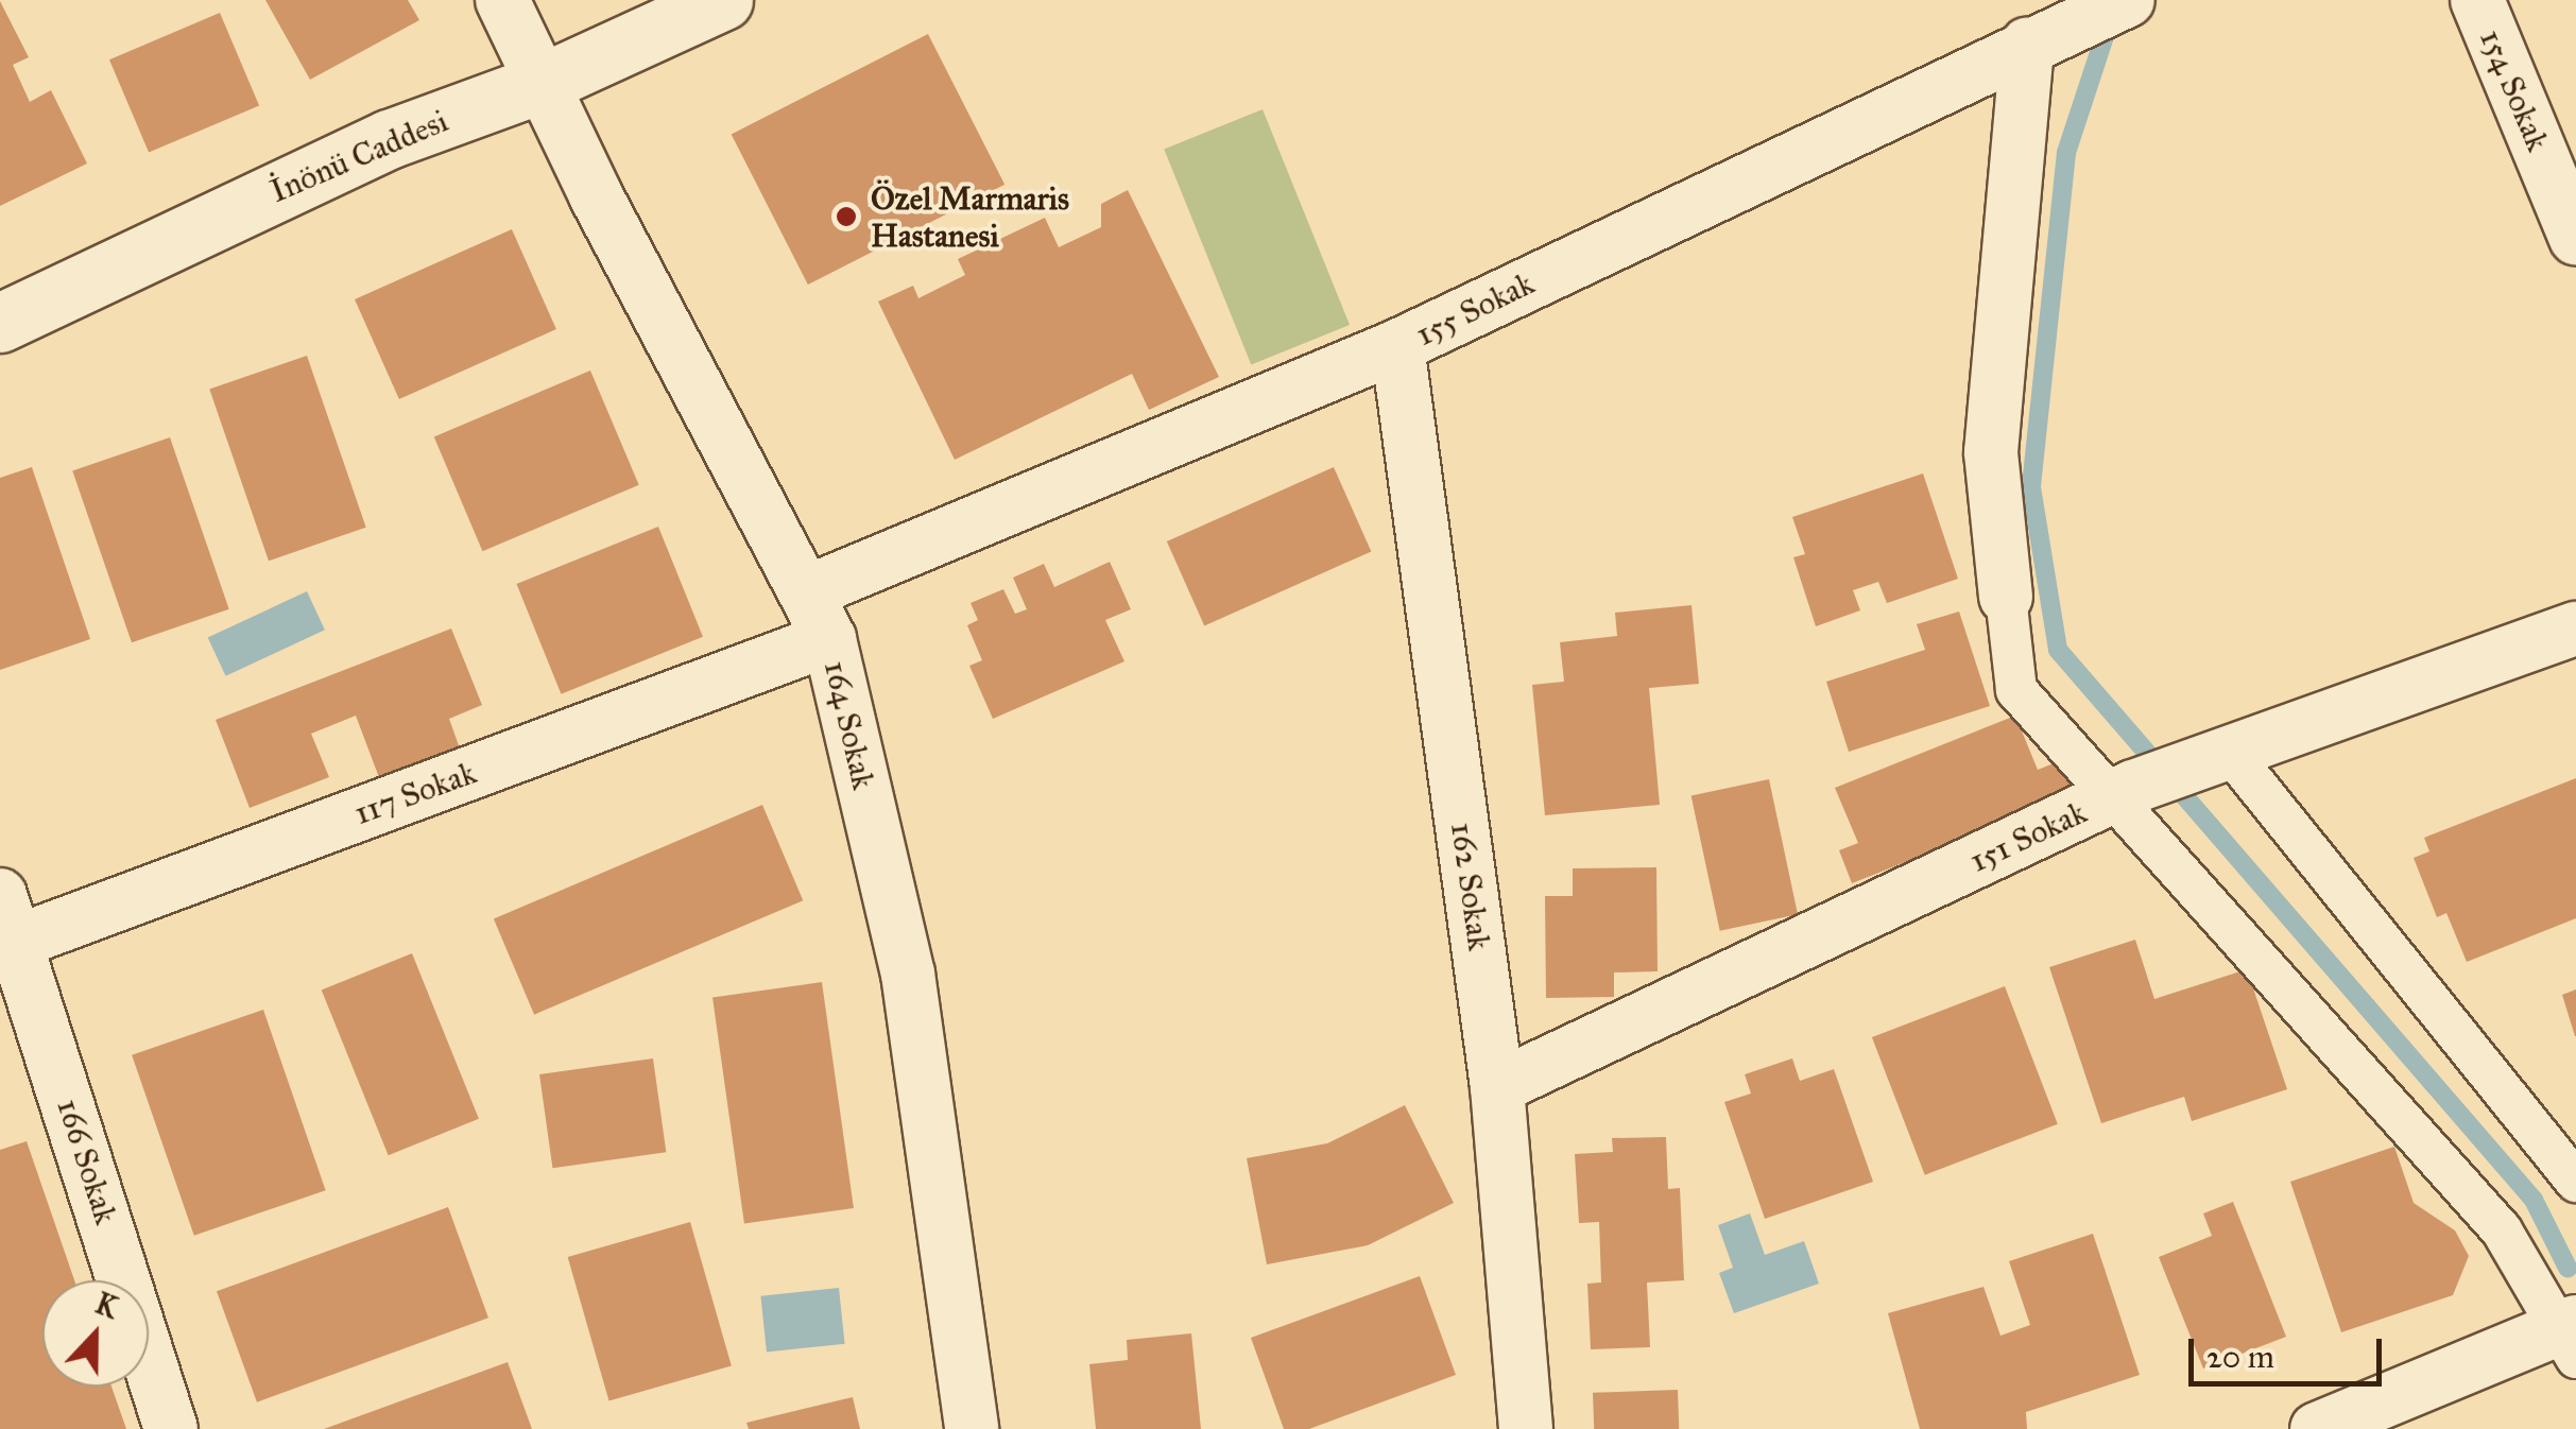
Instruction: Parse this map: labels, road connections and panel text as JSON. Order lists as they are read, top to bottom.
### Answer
{
  "streets": {
    "street": [
      "154 Sokak",
      "İnönü Caddesi",
      "155 Sokak",
      "164 Sokak",
      "117 Sokak",
      "151 Sokak",
      "162 Sokak",
      "166 Sokak"
    ]
  },
  "crossings": [
    ["İnönü Caddesi", "164 Sokak"],
    ["155 Sokak", "164 Sokak"],
    ["155 Sokak", "162 Sokak"],
    ["164 Sokak", "117 Sokak"],
    ["117 Sokak", "166 Sokak"],
    ["151 Sokak", "162 Sokak"]
  ],
  "places": ["Özel Marmaris Hastanesi"],
  "scale_bar": "20 m",
  "north": "top"
}
